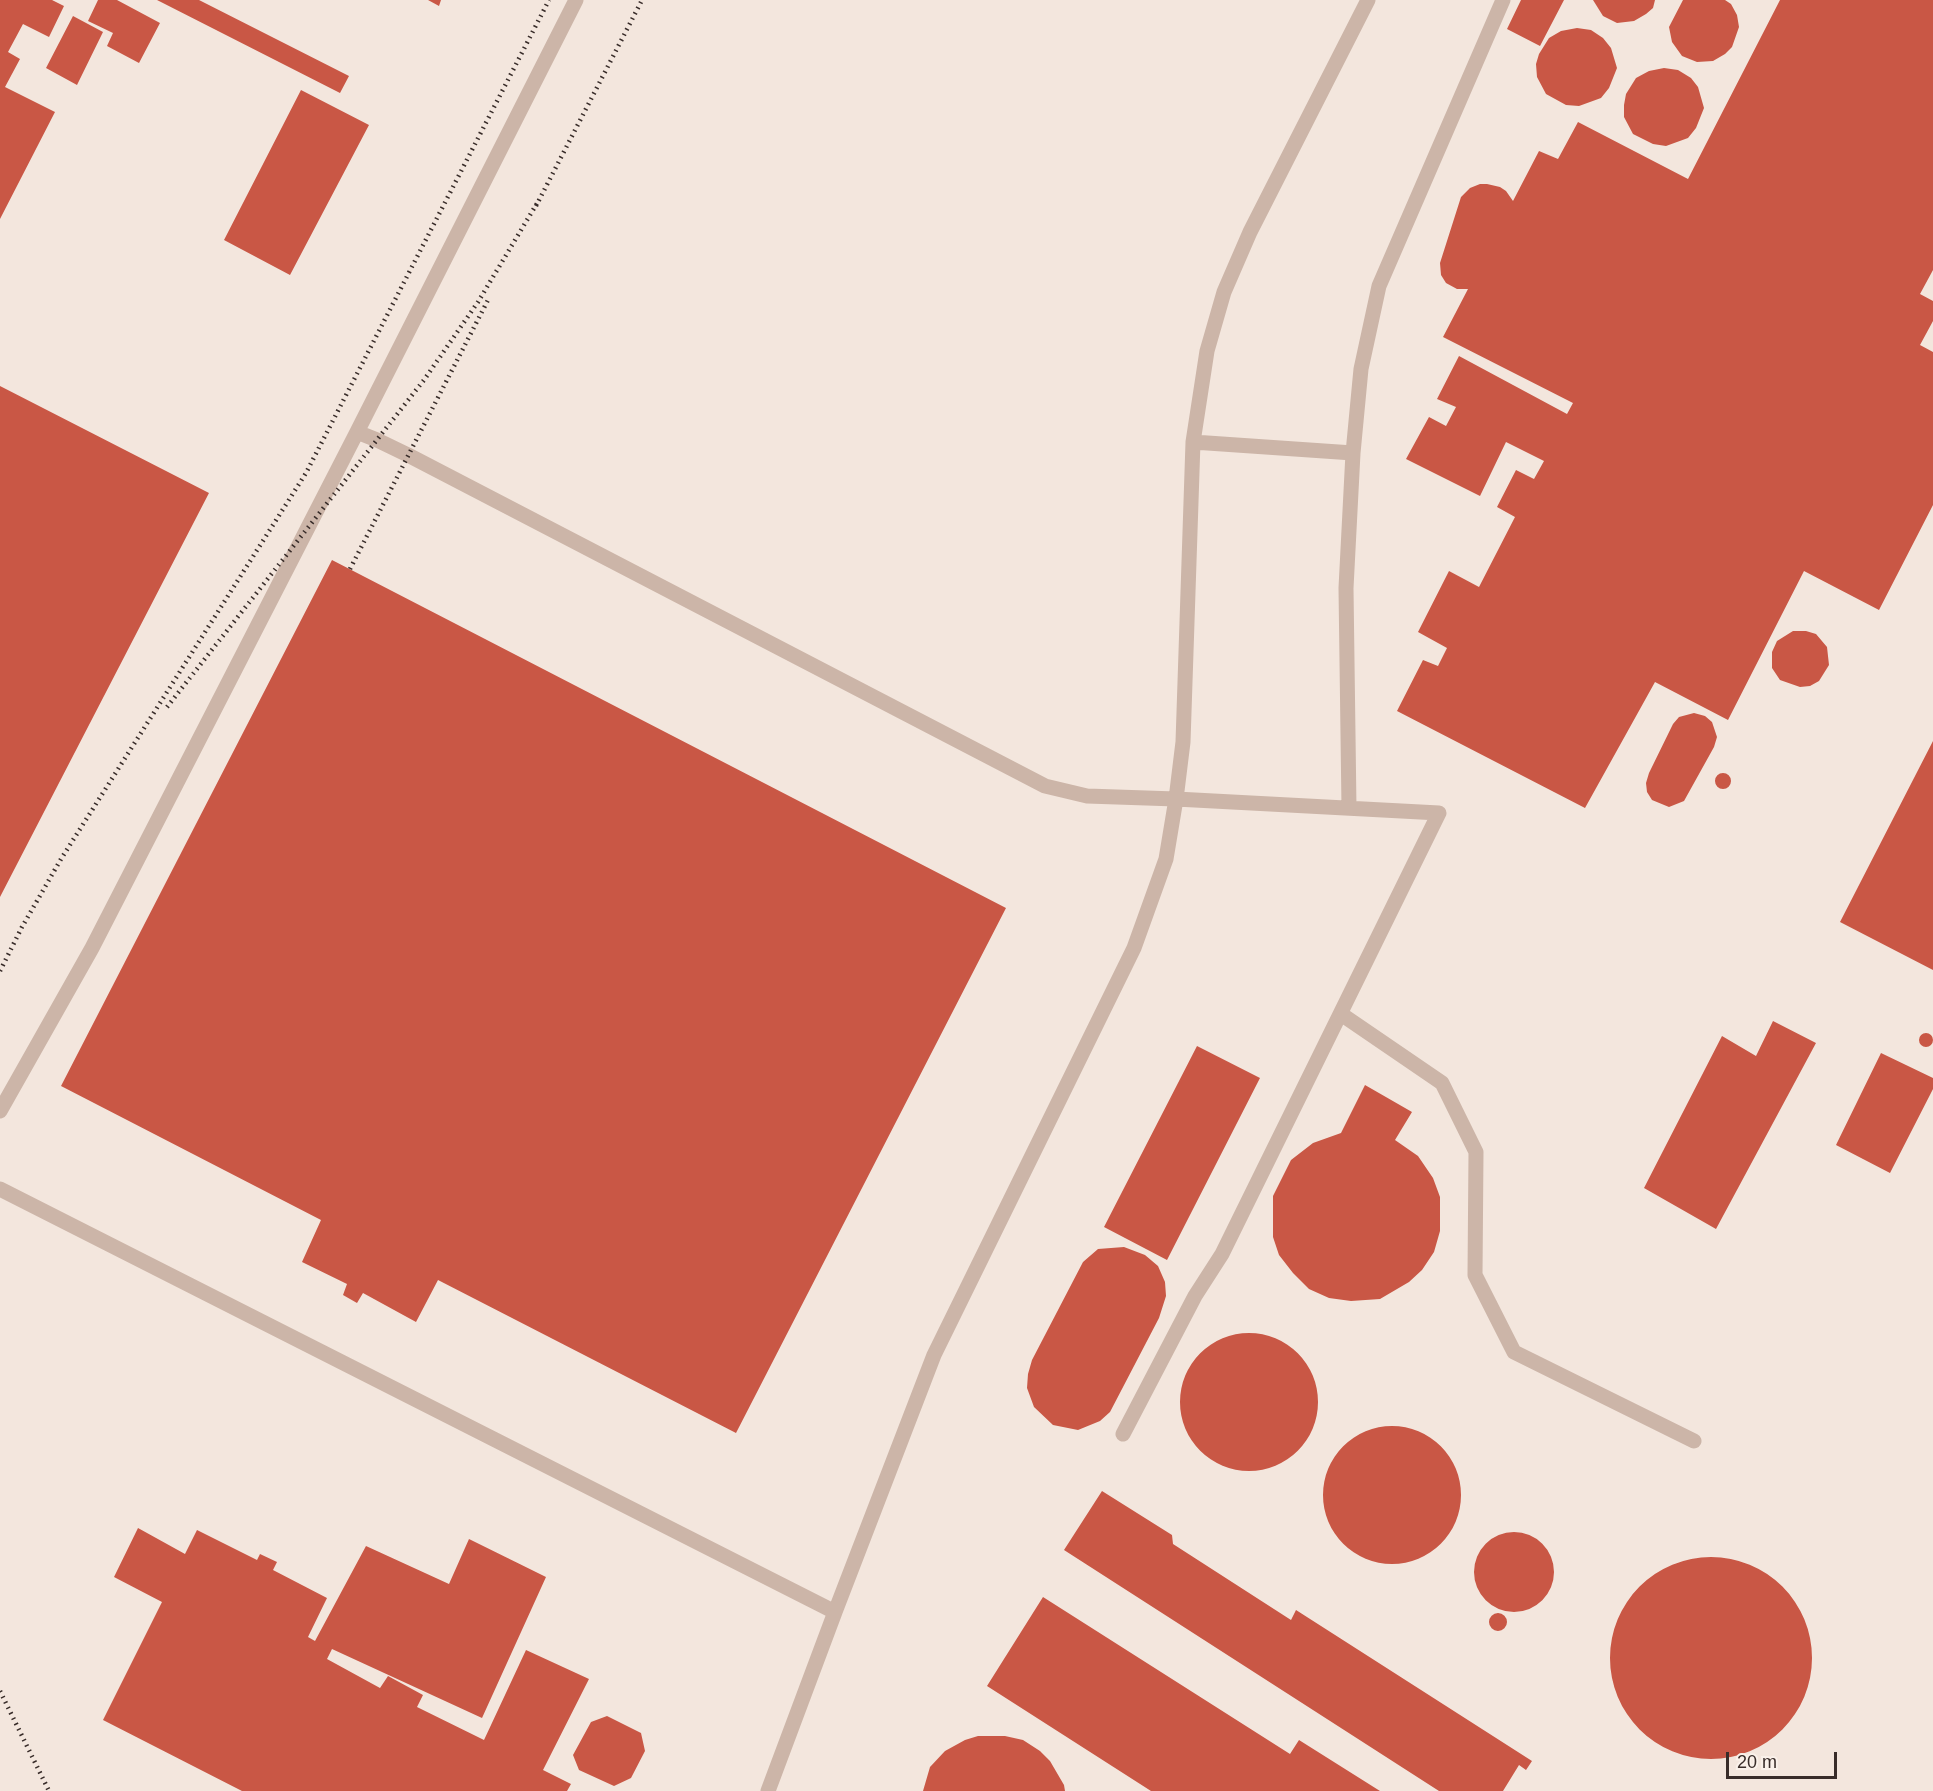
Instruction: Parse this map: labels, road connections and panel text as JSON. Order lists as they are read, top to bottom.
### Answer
{
  "scale_bar": "20 m"
}
